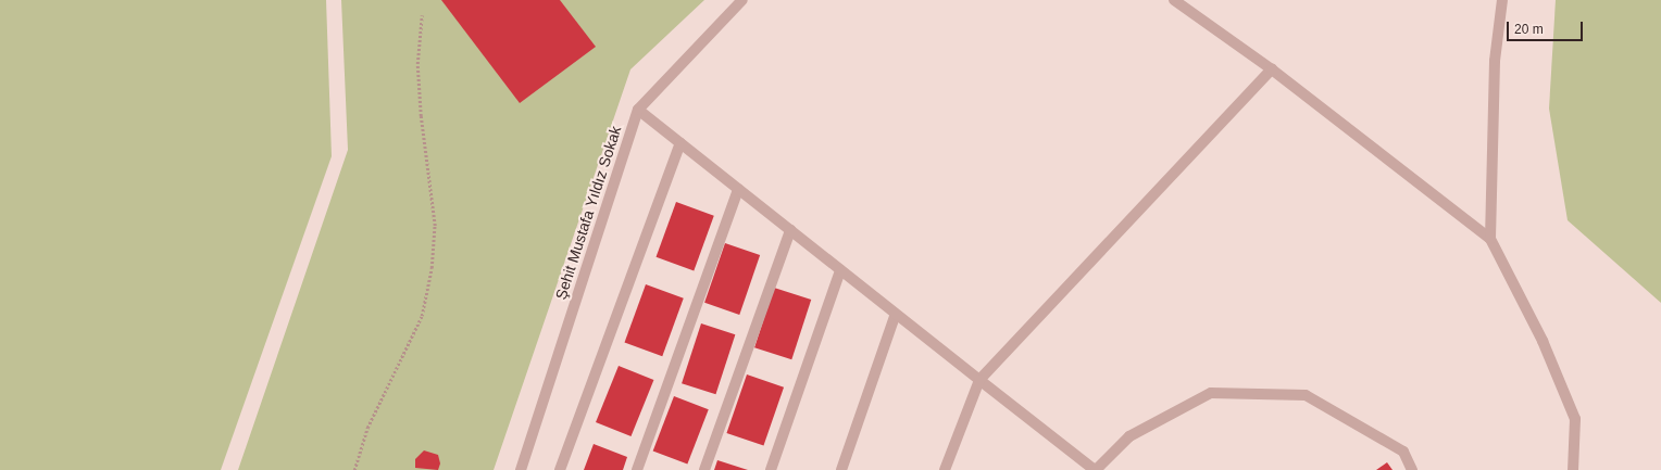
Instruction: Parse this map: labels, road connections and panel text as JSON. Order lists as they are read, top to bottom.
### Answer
{
  "streets": {
    "street": ["Şehit Mustafa Yıldız Sokak"]
  },
  "scale_bar": "20 m"
}
